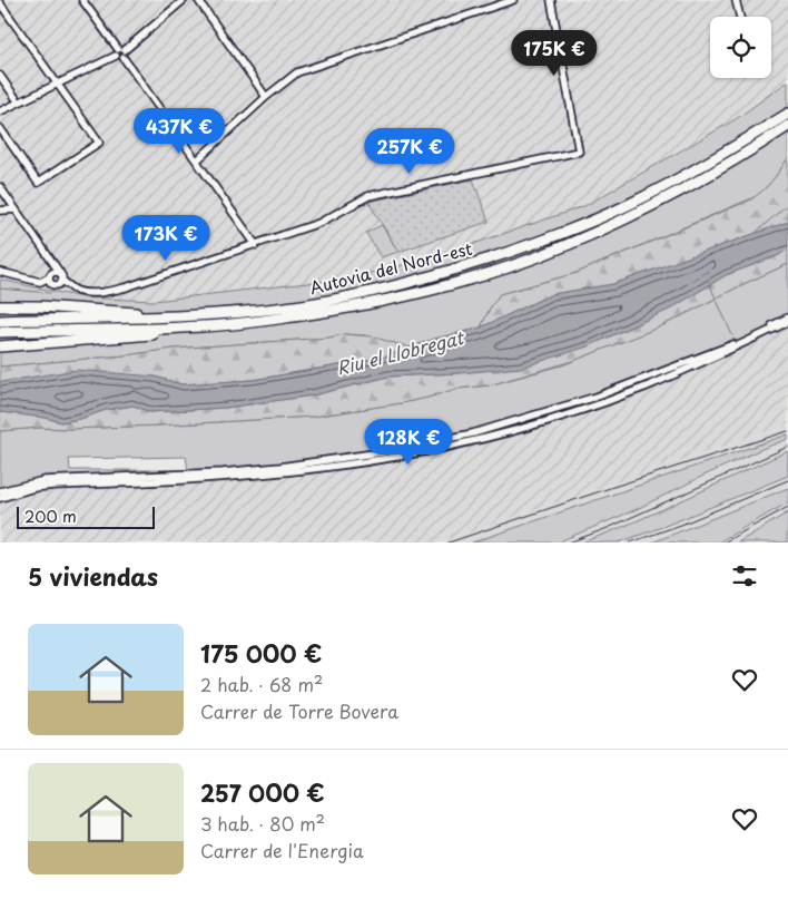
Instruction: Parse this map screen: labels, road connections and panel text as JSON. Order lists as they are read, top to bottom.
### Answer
{
  "streets": {
    "highway": ["Autovia del Nord-est"]
  },
  "water": ["Riu el Llobregat"],
  "scale_bar": "200 m",
  "page": {
    "price": [
      "175K €",
      "437K €",
      "257K €",
      "173K €",
      "128K €"
    ],
    "scale": "200 m",
    "heading": "5 viviendas",
    "list": [
      {
        "name": "175 000 €",
        "note": "2 hab. · 68 m² · Carrer de Torre Bovera"
      },
      {
        "name": "257 000 €",
        "note": "3 hab. · 80 m² · Carrer de l'Energia"
      }
    ]
  }
}
